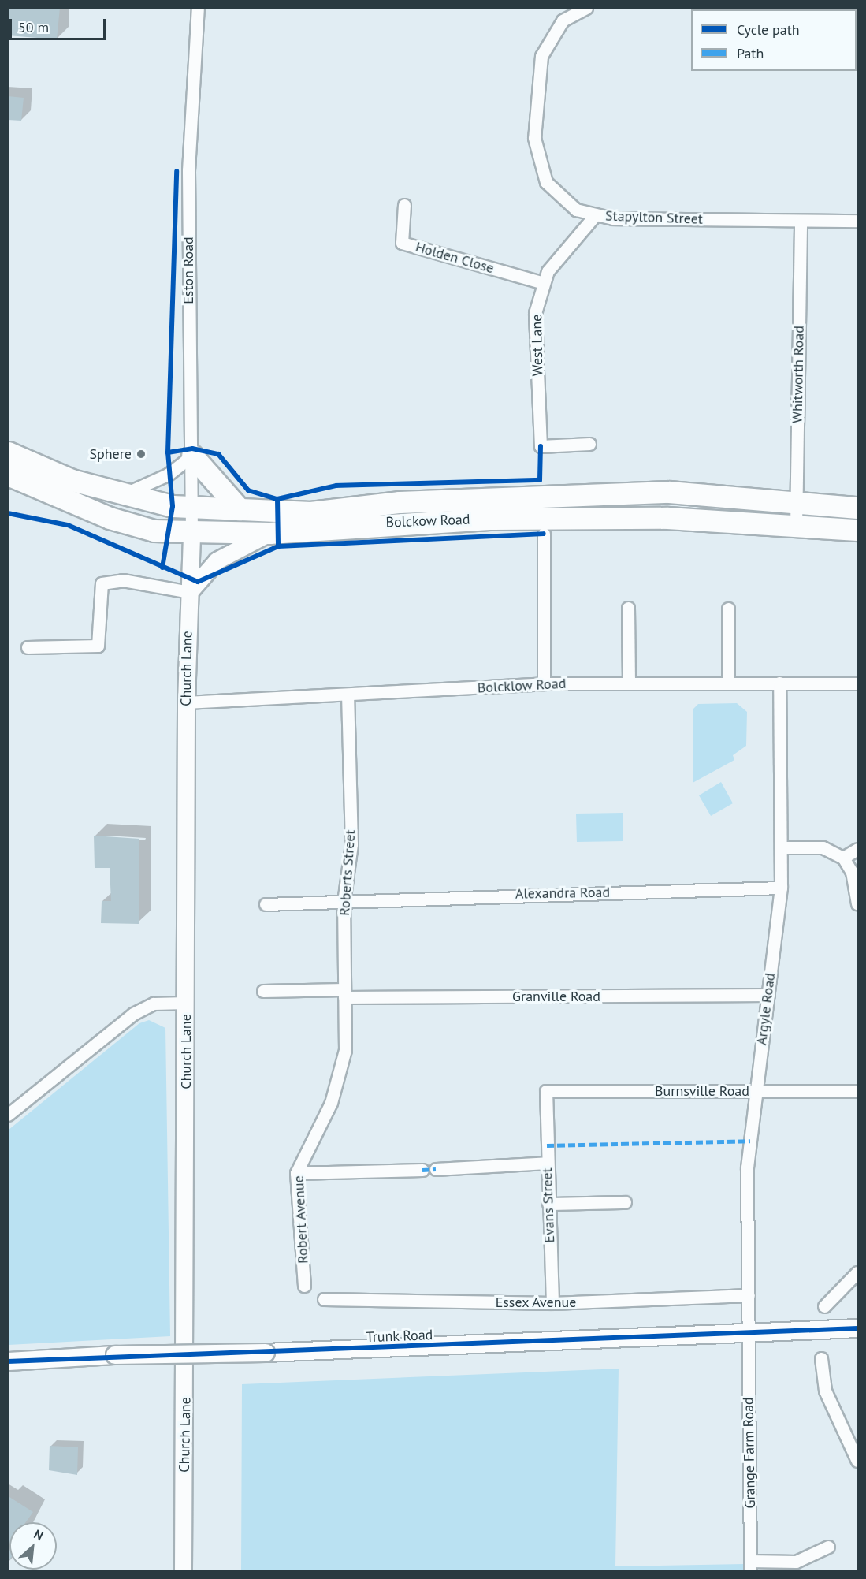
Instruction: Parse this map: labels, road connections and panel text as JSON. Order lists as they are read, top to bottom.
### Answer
{
  "streets": {
    "highway": ["Bolckow Road"],
    "main road": ["Trunk Road"],
    "street": [
      "Stapylton Street",
      "Holden Close",
      "Eston Road",
      "West Lane",
      "Whitworth Road",
      "Church Lane",
      "Bolcklow Road",
      "Roberts Street",
      "Alexandra Road",
      "Granville Road",
      "Argyle Road",
      "Burnsville Road",
      "Evans Street",
      "Robert Avenue",
      "Essex Avenue",
      "Grange Farm Road"
    ]
  },
  "crossings": [
    ["Stapylton Street", "West Lane"],
    ["Stapylton Street", "Whitworth Road"],
    ["Holden Close", "West Lane"],
    ["Eston Road", "Bolckow Road"],
    ["Eston Road", "Church Lane"],
    ["Whitworth Road", "Bolckow Road"],
    ["Bolckow Road", "Church Lane"],
    ["Church Lane", "Bolcklow Road"],
    ["Bolcklow Road", "Roberts Street"],
    ["Bolcklow Road", "Argyle Road"],
    ["Roberts Street", "Alexandra Road"],
    ["Roberts Street", "Granville Road"],
    ["Roberts Street", "Robert Avenue"],
    ["Alexandra Road", "Argyle Road"],
    ["Granville Road", "Argyle Road"],
    ["Argyle Road", "Burnsville Road"],
    ["Argyle Road", "Essex Avenue"],
    ["Argyle Road", "Trunk Road"],
    ["Argyle Road", "Grange Farm Road"],
    ["Burnsville Road", "Evans Street"],
    ["Evans Street", "Essex Avenue"],
    ["Trunk Road", "Grange Farm Road"]
  ],
  "places": ["Sphere"],
  "legend": ["Cycle path", "Path"],
  "scale_bar": "50 m",
  "north": "top right"
}
